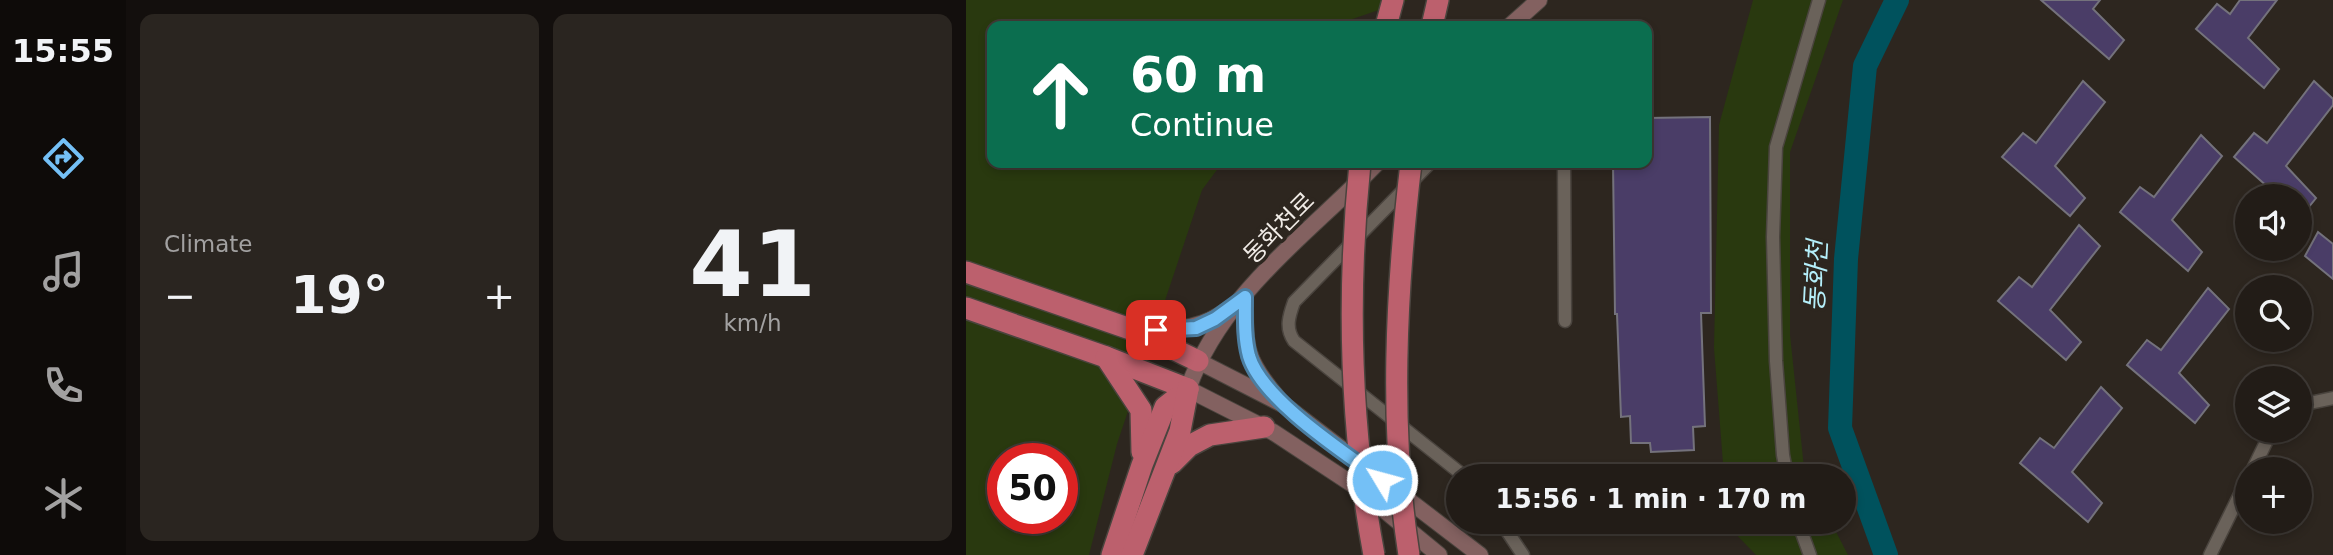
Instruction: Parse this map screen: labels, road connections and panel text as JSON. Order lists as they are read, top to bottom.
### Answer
{
  "streets": {
    "main road": ["동화천로"]
  },
  "water": ["동화천"],
  "page": {
    "tabs": "15:55",
    "tile": [
      "Climate",
      ["41", "km/h"]
    ],
    "turn": ["60 m", "Continue"],
    "map_buttons": "+",
    "heat": ["−", "19°", "+"],
    "limit": "50",
    "trip": "15:56 · 1 min · 170 m"
  }
}
